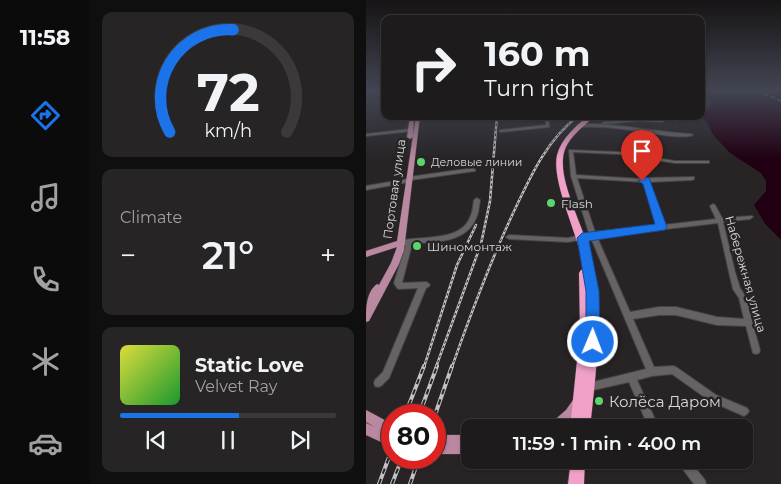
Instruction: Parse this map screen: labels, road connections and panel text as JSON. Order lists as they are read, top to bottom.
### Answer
{
  "streets": {
    "main road": ["Портовая улица"],
    "street": ["Набережная улица"]
  },
  "places": [
    "Деловые линии",
    "Flash",
    "Шиномонтаж",
    "Колёса Даром"
  ],
  "page": {
    "tabs": "11:58",
    "turn": ["160 m", "Turn right"],
    "tile": "Climate",
    "heat": ["−", "21°", "+"],
    "song": ["Static Love", "Velvet Ray"],
    "limit": "80",
    "trip": "11:59 · 1 min · 400 m",
    "gauge": ["72", "km/h"]
  }
}
